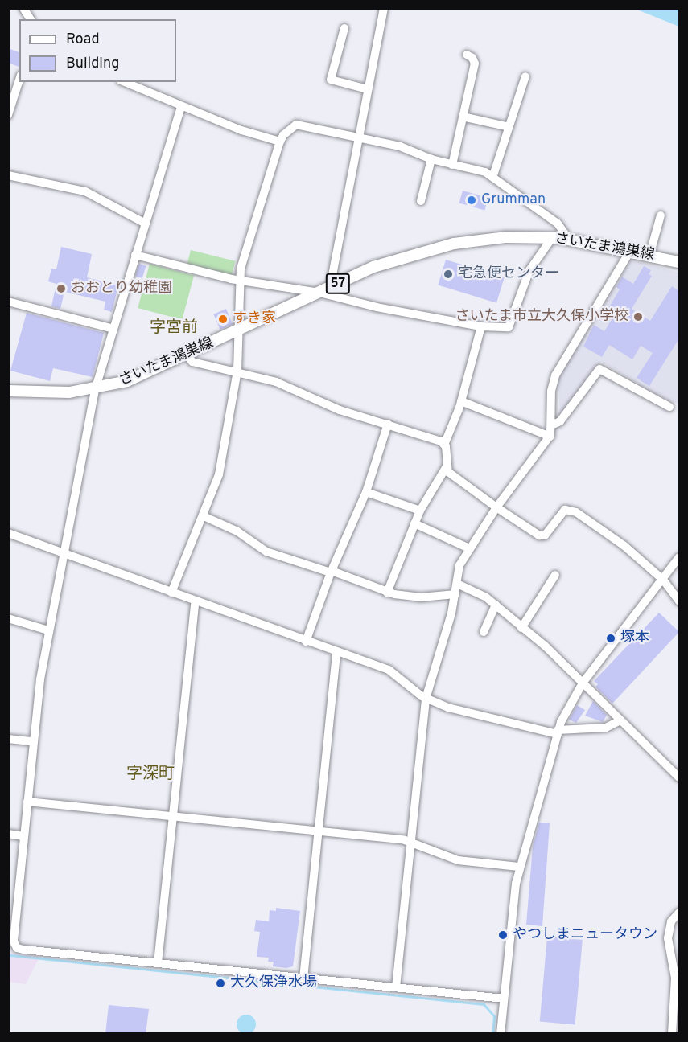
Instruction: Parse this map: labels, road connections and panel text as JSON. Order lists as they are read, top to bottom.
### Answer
{
  "streets": {
    "main road": ["さいたま鴻巣線", "57"]
  },
  "districts": ["字宮前", "字深町"],
  "places": [
    "Grumman",
    "宅急便センター",
    "おおとり幼稚園",
    "さいたま市立大久保小学校",
    "すき家",
    "塚本",
    "やつしまニュータウン",
    "大久保浄水場"
  ],
  "legend": ["Road", "Building"]
}
